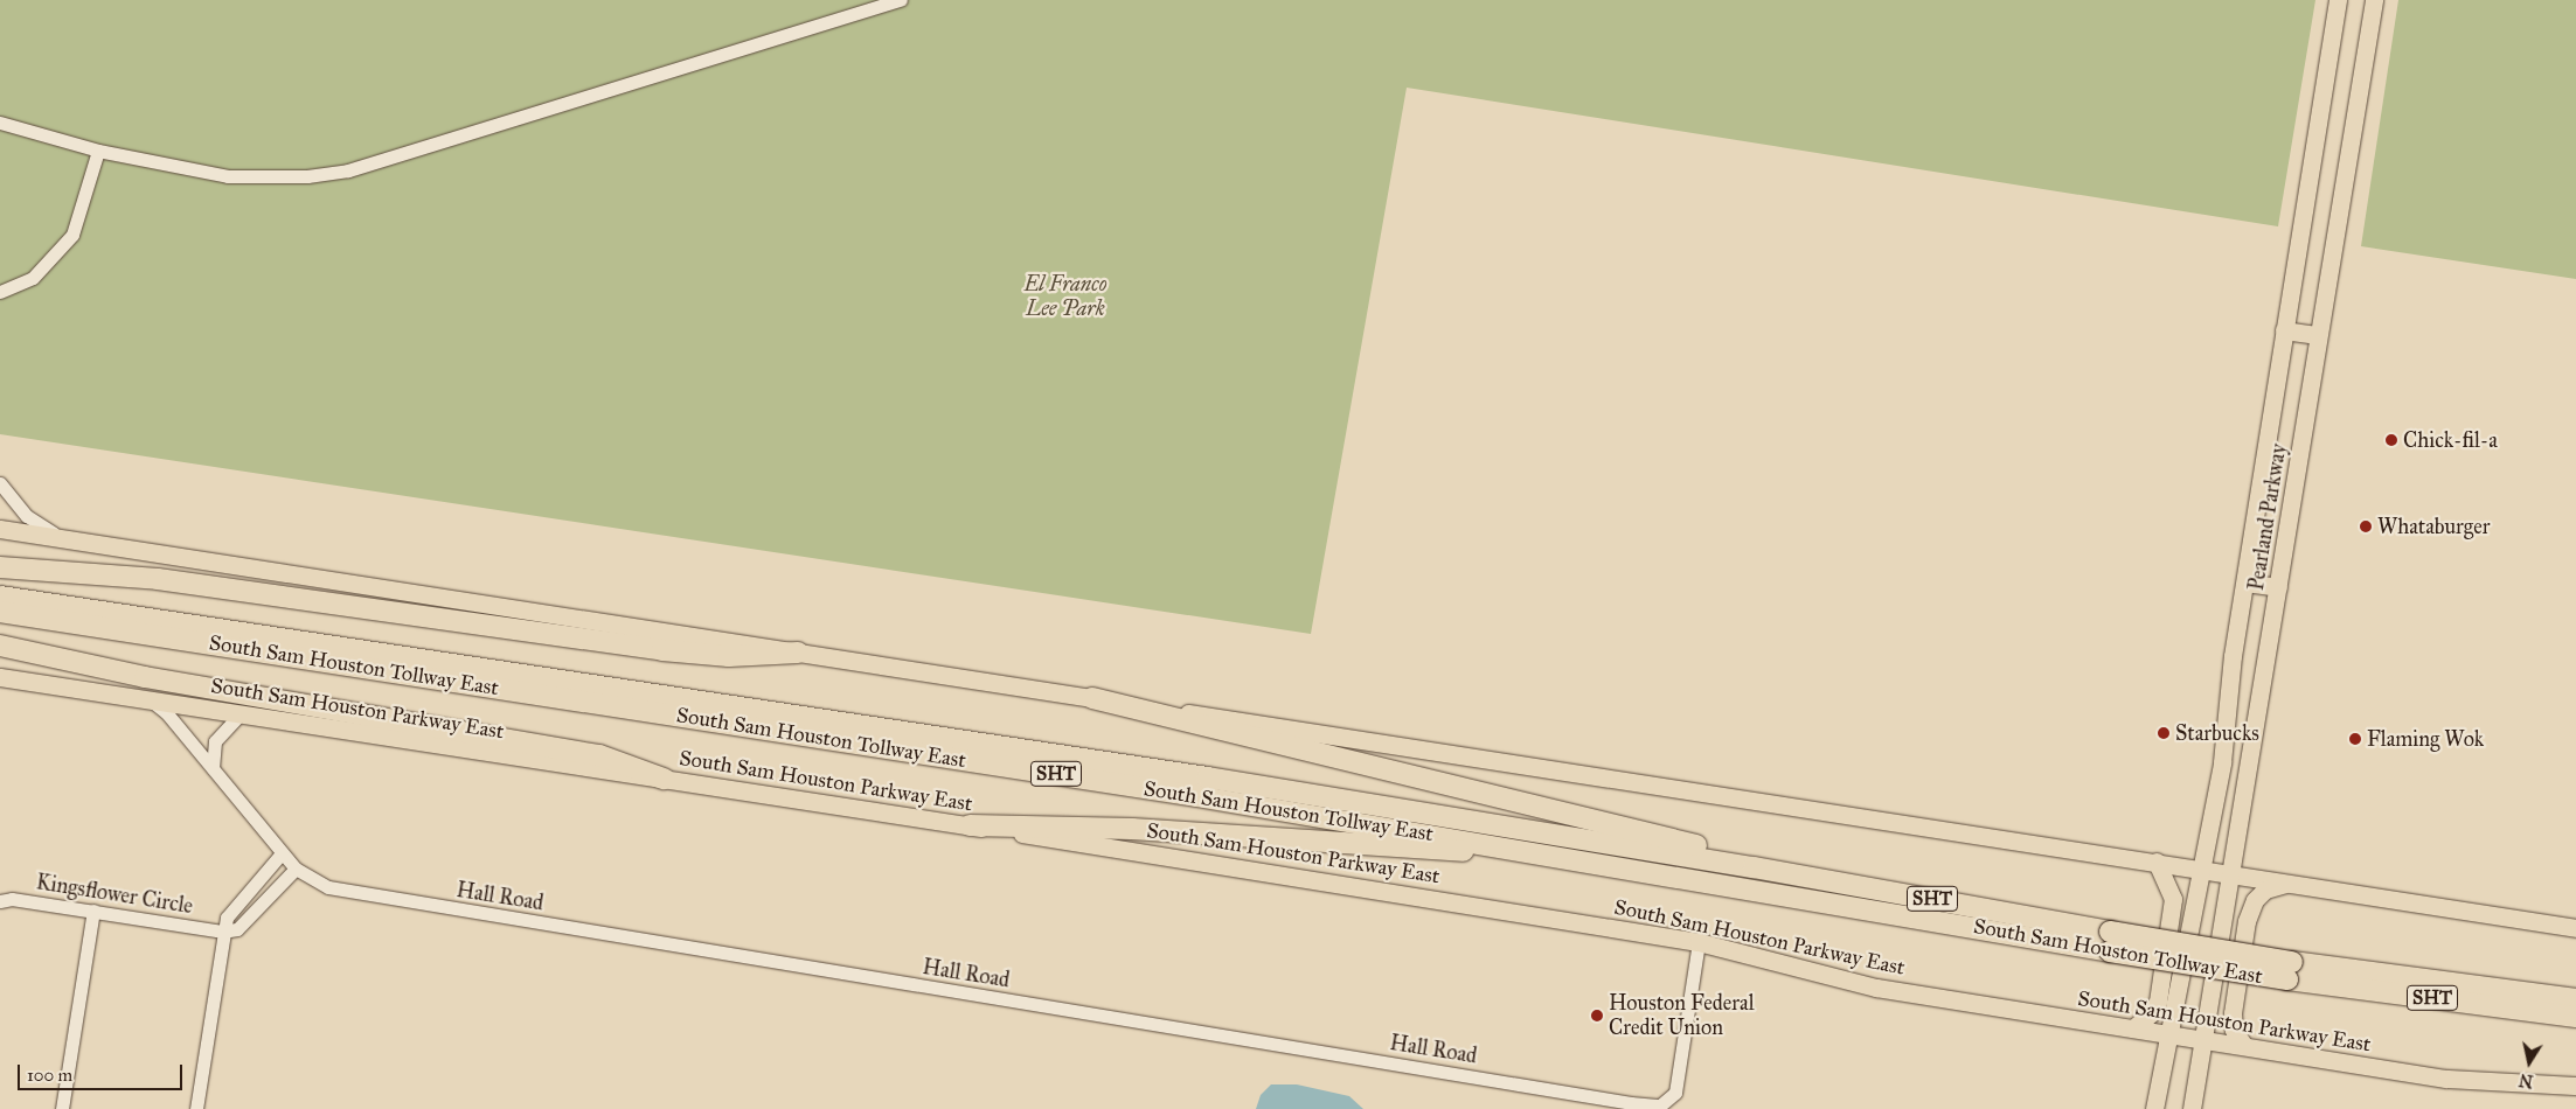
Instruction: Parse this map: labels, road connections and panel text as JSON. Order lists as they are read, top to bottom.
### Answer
{
  "streets": {
    "highway": ["South Sam Houston Tollway East", "SHT"],
    "main road": ["Pearland Parkway", "South Sam Houston Parkway East"],
    "street": ["Kingsflower Circle", "Hall Road"]
  },
  "crossings": [
    ["Pearland Parkway", "South Sam Houston Parkway East"],
    ["South Sam Houston Parkway East", "Hall Road"]
  ],
  "parks": ["El Franco Lee Park"],
  "places": [
    "Chick-fil-a",
    "Whataburger",
    "Starbucks",
    "Flaming Wok",
    "Houston Federal Credit Union"
  ],
  "scale_bar": "100 m",
  "north": "bottom"
}
